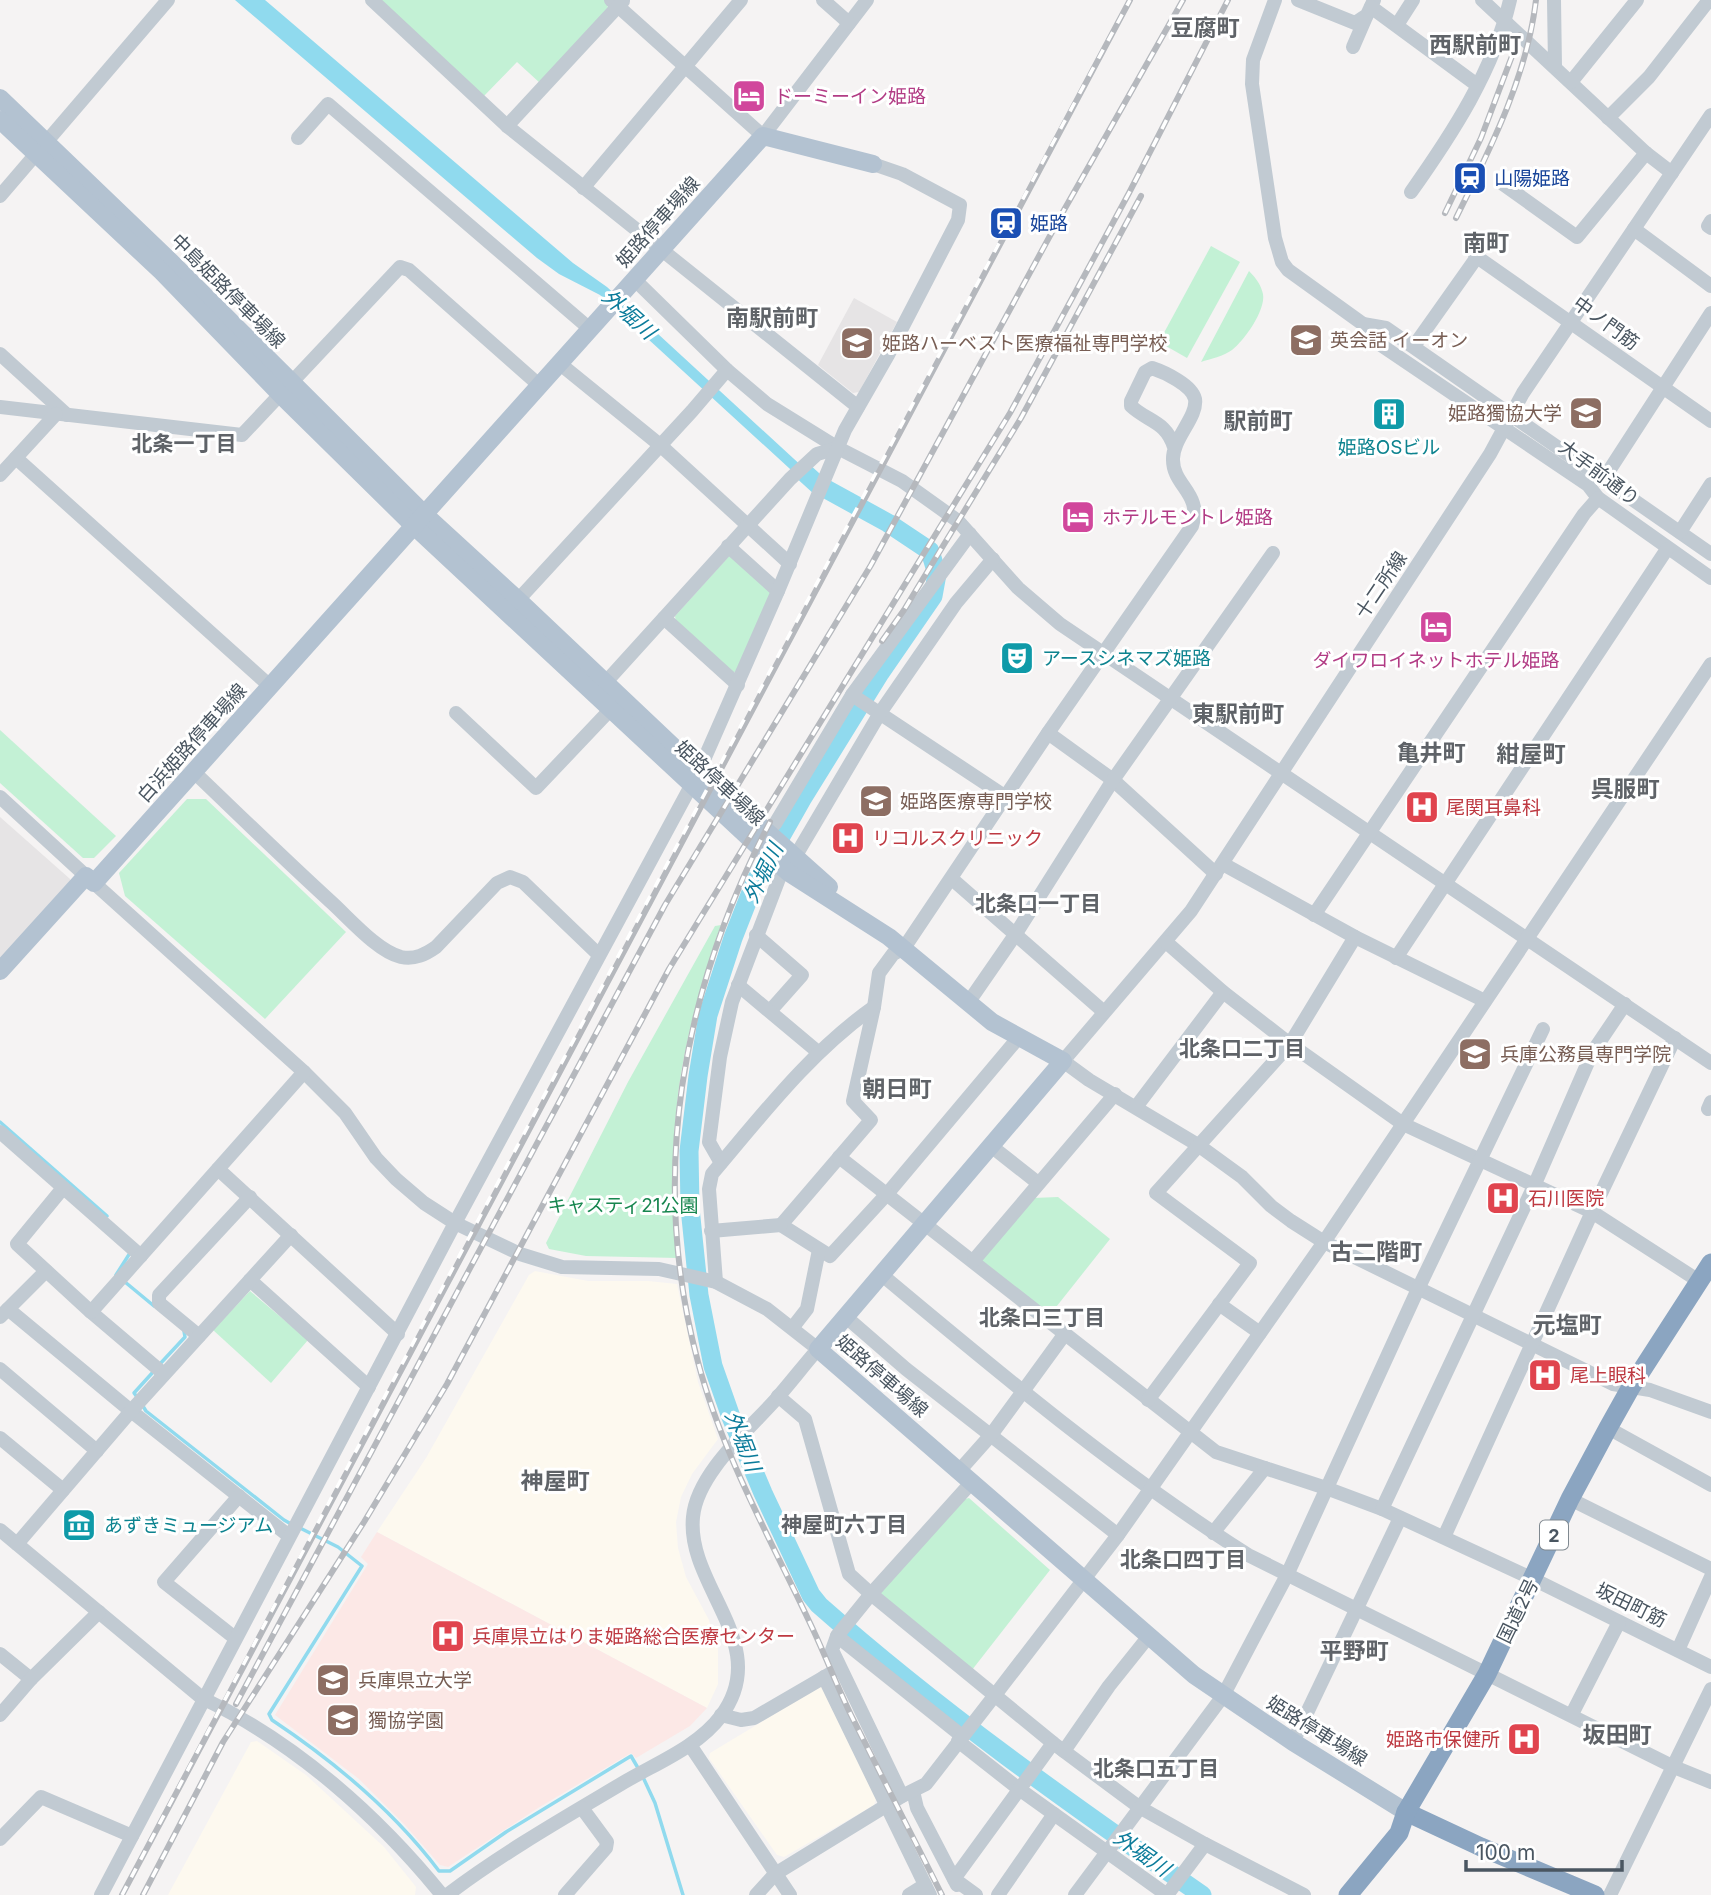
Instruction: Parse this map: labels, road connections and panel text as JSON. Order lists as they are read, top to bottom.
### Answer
{
  "streets": {
    "highway": ["2", "国道2号"],
    "main road": ["姫路停車場線", "中島姫路停車場線", "白浜姫路停車場線"],
    "street": [
      "中ノ門筋",
      "大手前通り",
      "十二所線",
      "坂田町筋"
    ]
  },
  "crossings": [
    ["姫路停車場線", "中島姫路停車場線"],
    ["姫路停車場線", "十二所線"],
    ["姫路停車場線", "白浜姫路停車場線"],
    ["姫路停車場線", "坂田町筋"],
    ["姫路停車場線", "国道2号"],
    ["中島姫路停車場線", "白浜姫路停車場線"],
    ["中ノ門筋", "大手前通り"],
    ["中ノ門筋", "十二所線"],
    ["大手前通り", "十二所線"],
    ["坂田町筋", "国道2号"]
  ],
  "districts": [
    "豆腐町",
    "西駅前町",
    "南町",
    "南駅前町",
    "駅前町",
    "北条一丁目",
    "東駅前町",
    "亀井町",
    "紺屋町",
    "呉服町",
    "北条口一丁目",
    "北条口二丁目",
    "朝日町",
    "古二階町",
    "北条口三丁目",
    "元塩町",
    "神屋町",
    "神屋町六丁目",
    "北条口四丁目",
    "平野町",
    "坂田町",
    "北条口五丁目"
  ],
  "water": ["外堀川"],
  "parks": ["キャスティ21公園"],
  "places": {
    "hotel": ["ドーミーイン姫路", "ホテルモントレ姫路", "ダイワロイネットホテル姫路"],
    "station": ["山陽姫路", "姫路"],
    "school or university": [
      "英会話 イーオン",
      "姫路ハーベスト医療福祉専門学校",
      "姫路獨協大学",
      "姫路医療専門学校",
      "兵庫公務員専門学院",
      "兵庫県立大学",
      "獨協学園"
    ],
    "building": ["姫路OSビル"],
    "theatre": ["アースシネマズ姫路"],
    "hospital": [
      "尾関耳鼻科",
      "リコルスクリニック",
      "石川医院",
      "尾上眼科",
      "兵庫県立はりま姫路総合医療センター",
      "姫路市保健所"
    ],
    "museum": ["あずきミュージアム"]
  },
  "scale_bar": "100 m"
}
